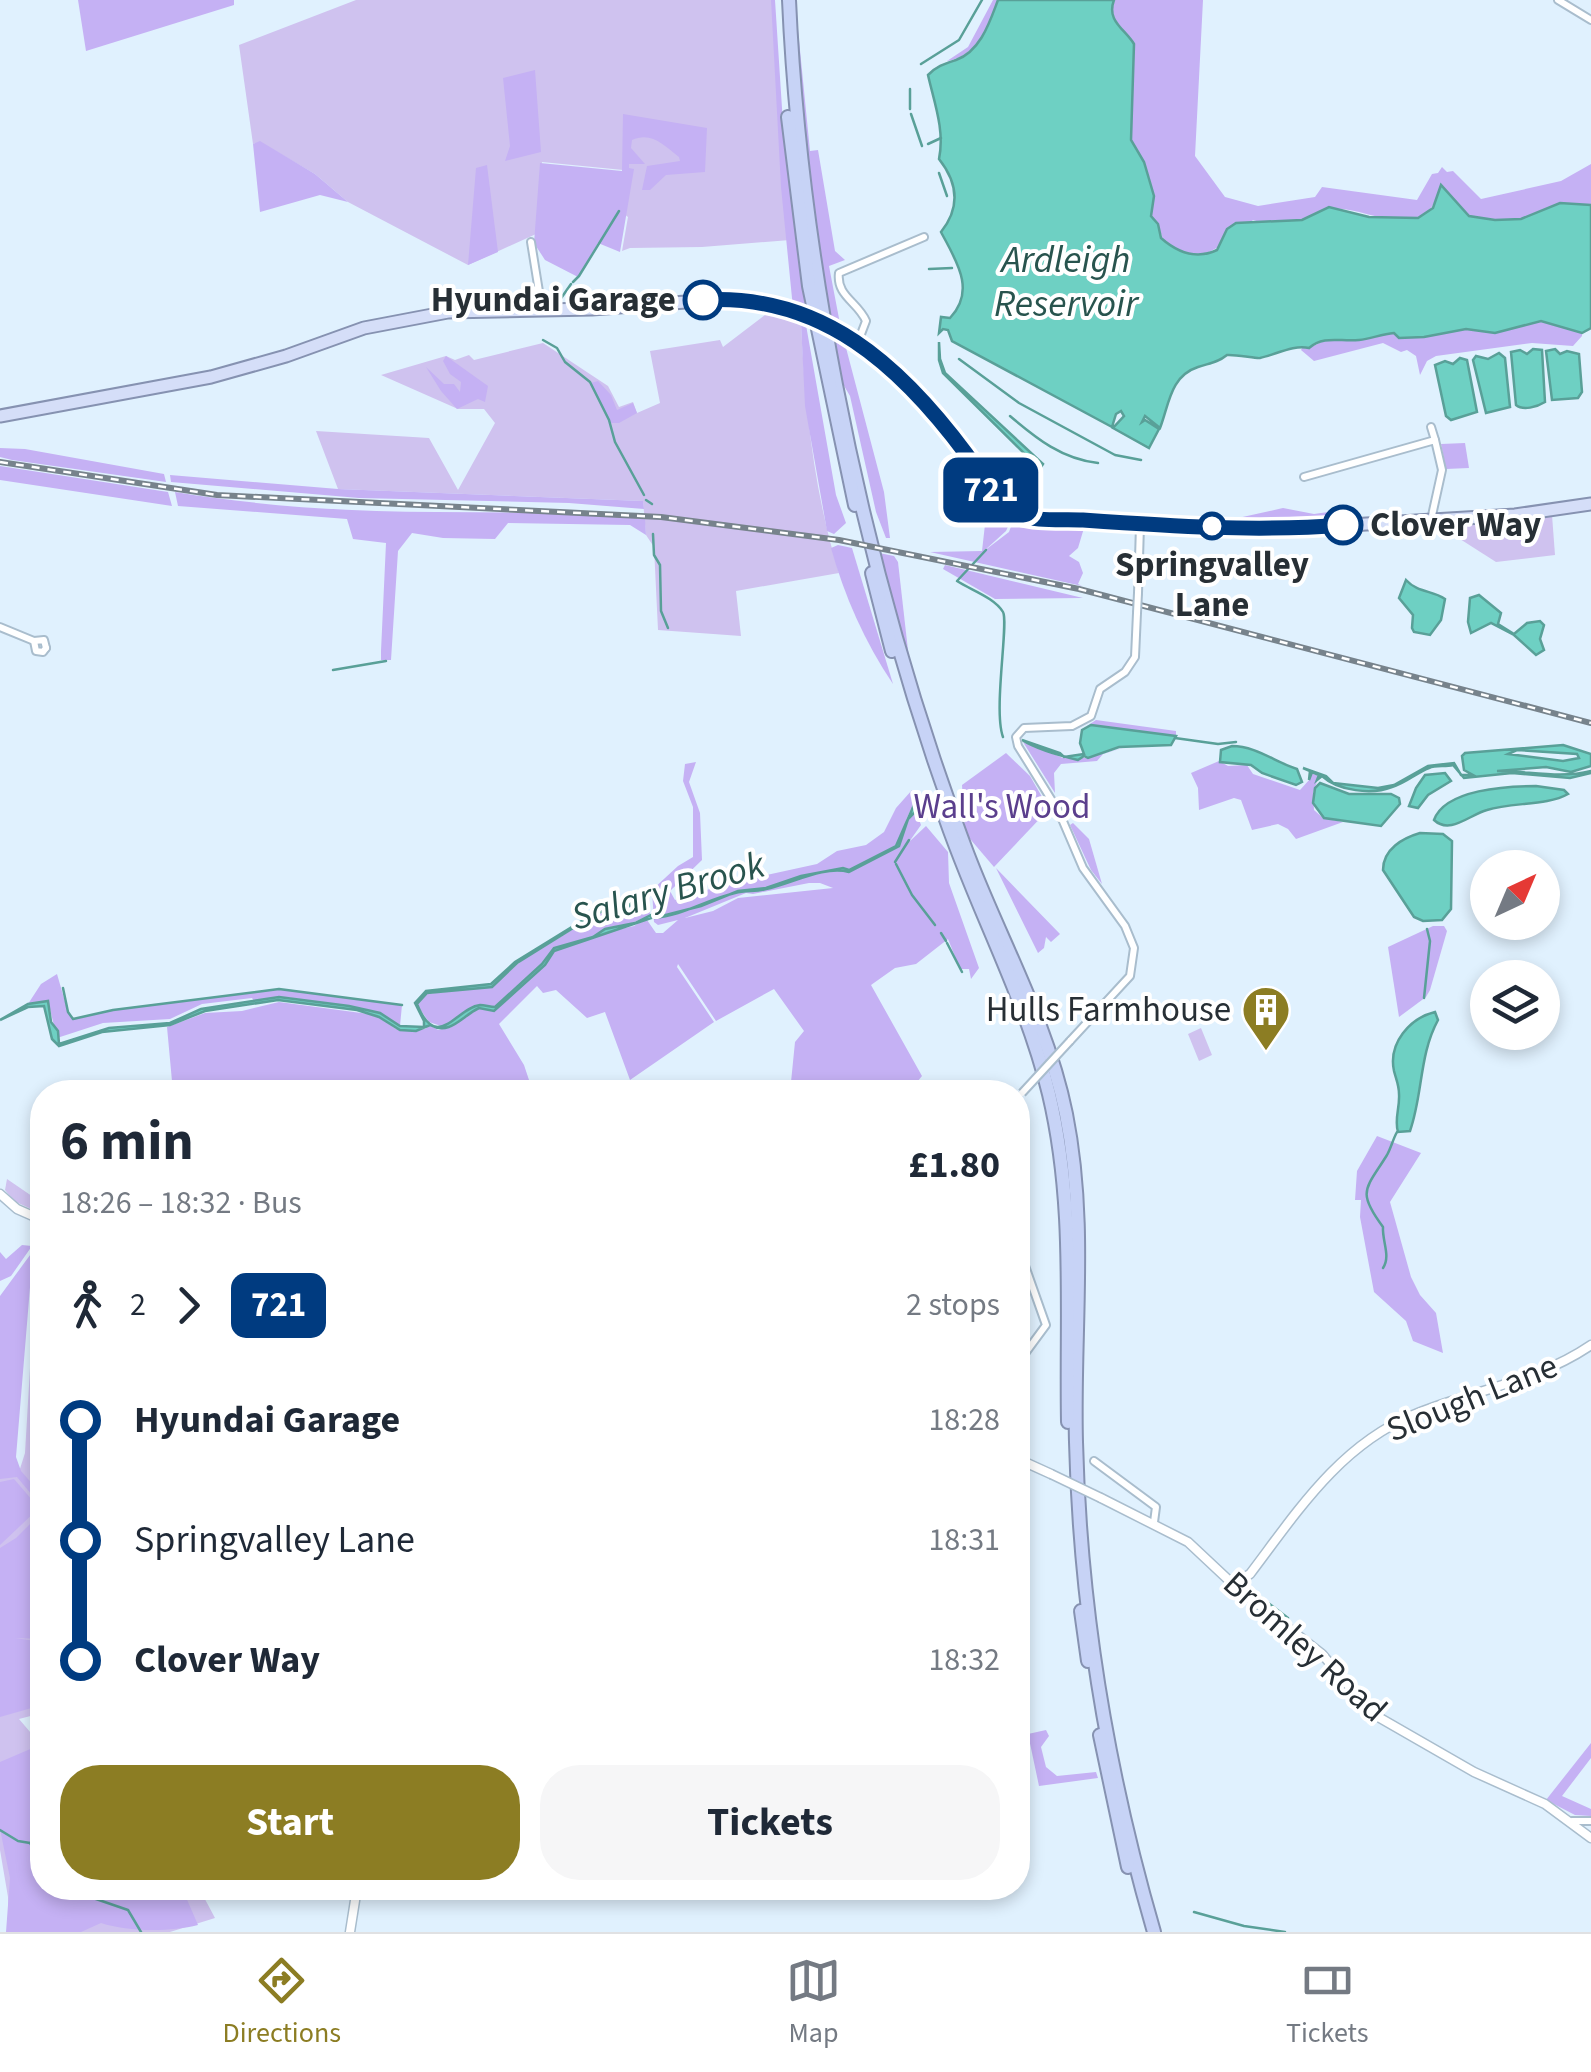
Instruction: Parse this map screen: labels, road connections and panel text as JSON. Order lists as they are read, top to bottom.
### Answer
{
  "streets": {
    "street": ["Slough Lane", "Bromley Road"]
  },
  "crossings": [
    ["Slough Lane", "Bromley Road"]
  ],
  "water": ["Ardleigh Reservoir", "Salary Brook"],
  "parks": ["Wall's Wood"],
  "places": {
    "other": ["Hyundai Garage", "Clover Way", "Springvalley Lane"],
    "building": ["Hulls Farmhouse"]
  },
  "lines": ["bus line 721"],
  "north": "top right",
  "page": {
    "on_map": "721",
    "heading": ["6 min", "18:26 – 18:32 · Bus", "£1.80"],
    "legs": ["2", "721", "2 stops"],
    "list": [
      {
        "name": "Hyundai Garage",
        "value": "18:28"
      },
      {
        "name": "Springvalley Lane",
        "value": "18:31"
      },
      {
        "name": "Clover Way",
        "value": "18:32"
      }
    ],
    "buttons": ["Start", "Tickets"],
    "tabs": ["Directions", "Map", "Tickets"]
  }
}
